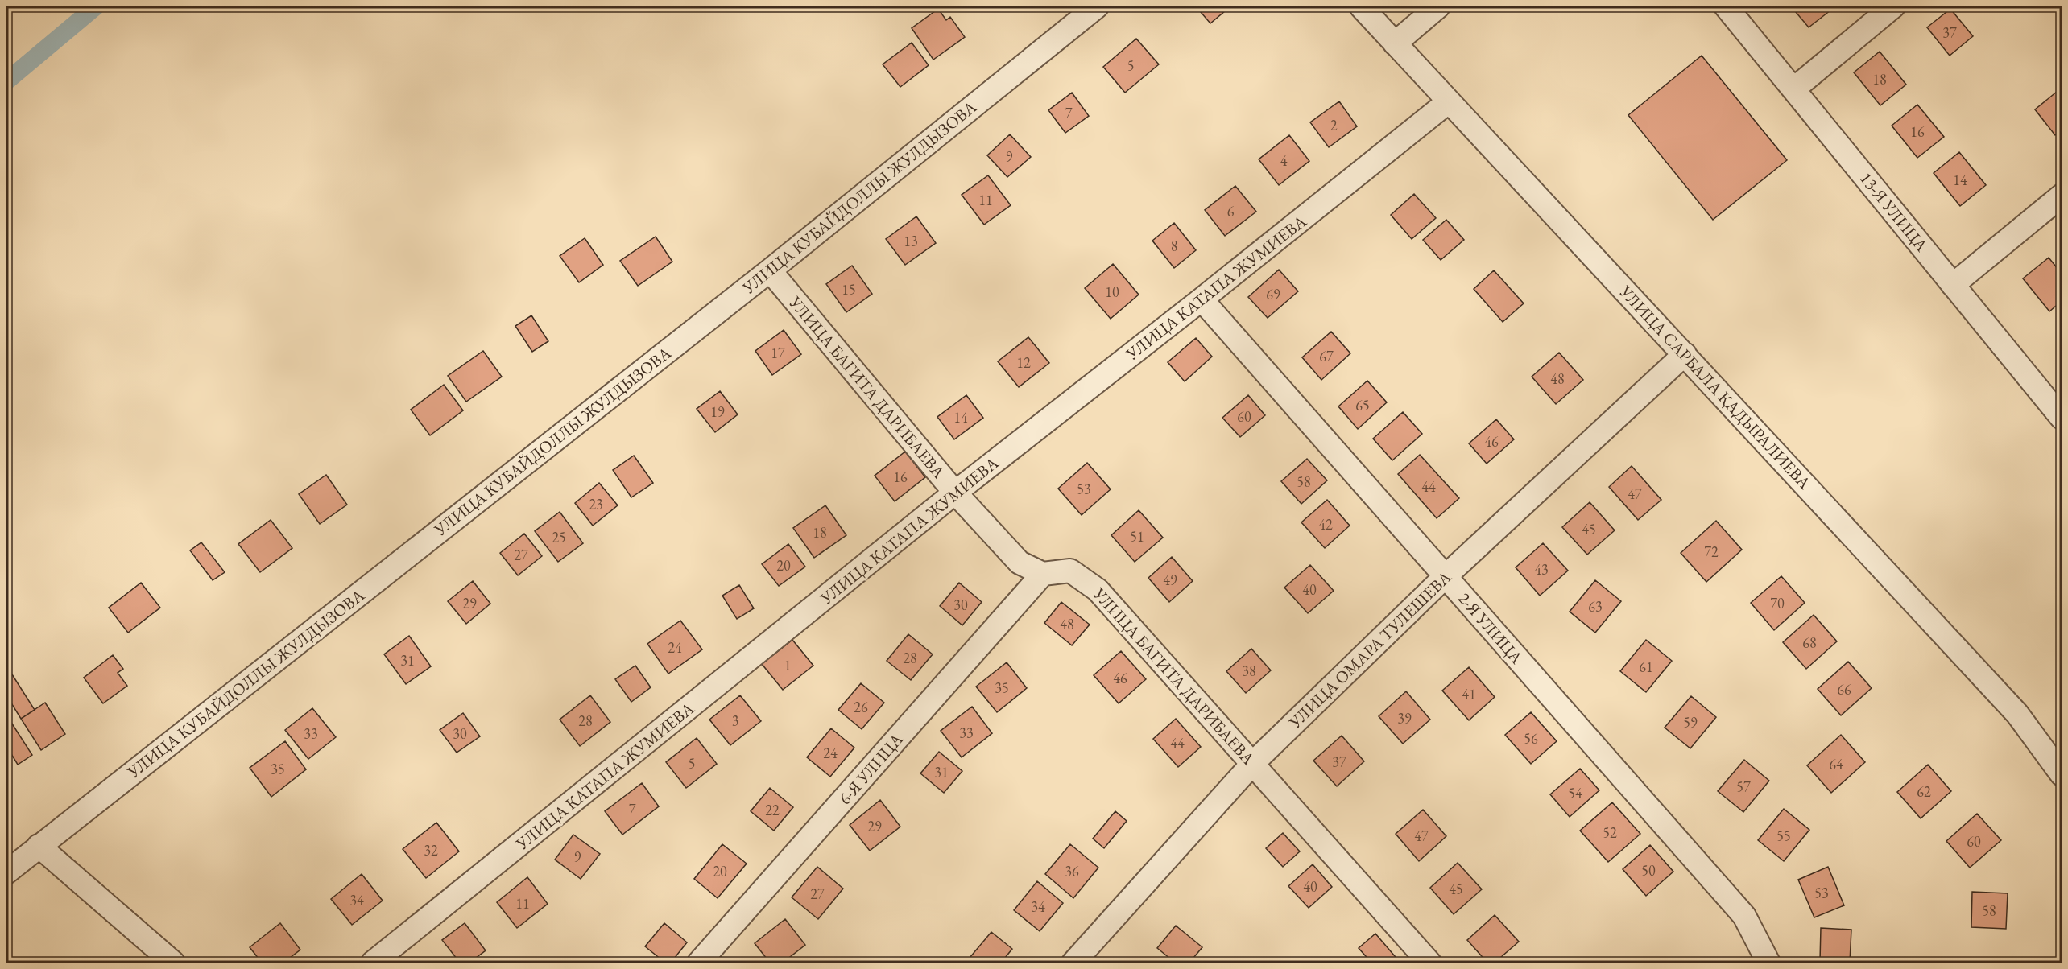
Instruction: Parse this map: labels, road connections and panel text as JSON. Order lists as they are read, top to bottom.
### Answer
{
  "streets": {
    "street": [
      "УЛИЦА КУБАЙДОЛЛЫ ЖУЛДЫЗОВА",
      "13-Я УЛИЦА",
      "УЛИЦА КАТАПА ЖУМИЕВА",
      "УЛИЦА БАГИТА ДАРИБАЕВА",
      "УЛИЦА САРБАЛА ҚАДЫРАЛИЕВА",
      "2-Я УЛИЦА",
      "УЛИЦА ОМАРА ТУЛЕШЕВА",
      "6-Я УЛИЦА"
    ]
  },
  "crossings": [
    ["УЛИЦА КУБАЙДОЛЛЫ ЖУЛДЫЗОВА", "УЛИЦА БАГИТА ДАРИБАЕВА"],
    ["УЛИЦА КАТАПА ЖУМИЕВА", "УЛИЦА БАГИТА ДАРИБАЕВА"],
    ["УЛИЦА КАТАПА ЖУМИЕВА", "УЛИЦА САРБАЛА ҚАДЫРАЛИЕВА"],
    ["УЛИЦА КАТАПА ЖУМИЕВА", "2-Я УЛИЦА"],
    ["УЛИЦА БАГИТА ДАРИБАЕВА", "УЛИЦА ОМАРА ТУЛЕШЕВА"],
    ["УЛИЦА БАГИТА ДАРИБАЕВА", "6-Я УЛИЦА"],
    ["УЛИЦА САРБАЛА ҚАДЫРАЛИЕВА", "УЛИЦА ОМАРА ТУЛЕШЕВА"],
    ["2-Я УЛИЦА", "УЛИЦА ОМАРА ТУЛЕШЕВА"]
  ],
  "house_numbers": [
    "37",
    "5",
    "18",
    "7",
    "2",
    "16",
    "9",
    "4",
    "14",
    "11",
    "6",
    "13",
    "8",
    "15",
    "10",
    "69",
    "17",
    "67",
    "12",
    "48",
    "65",
    "19",
    "60",
    "14",
    "46",
    "16",
    "58",
    "44",
    "53",
    "47",
    "23",
    "42",
    "45",
    "18",
    "51",
    "25",
    "72",
    "27",
    "20",
    "43",
    "49",
    "40",
    "29",
    "70",
    "30",
    "63",
    "48",
    "68",
    "24",
    "28",
    "31",
    "1",
    "61",
    "38",
    "46",
    "35",
    "66",
    "41",
    "26",
    "39",
    "28",
    "3",
    "59",
    "33",
    "33",
    "30",
    "56",
    "44",
    "24",
    "37",
    "5",
    "64",
    "35",
    "31",
    "57",
    "62",
    "54",
    "7",
    "22",
    "29",
    "52",
    "47",
    "55",
    "60",
    "32",
    "9",
    "50",
    "20",
    "36",
    "40",
    "45",
    "53",
    "27",
    "34",
    "11",
    "34",
    "58"
  ]
}
